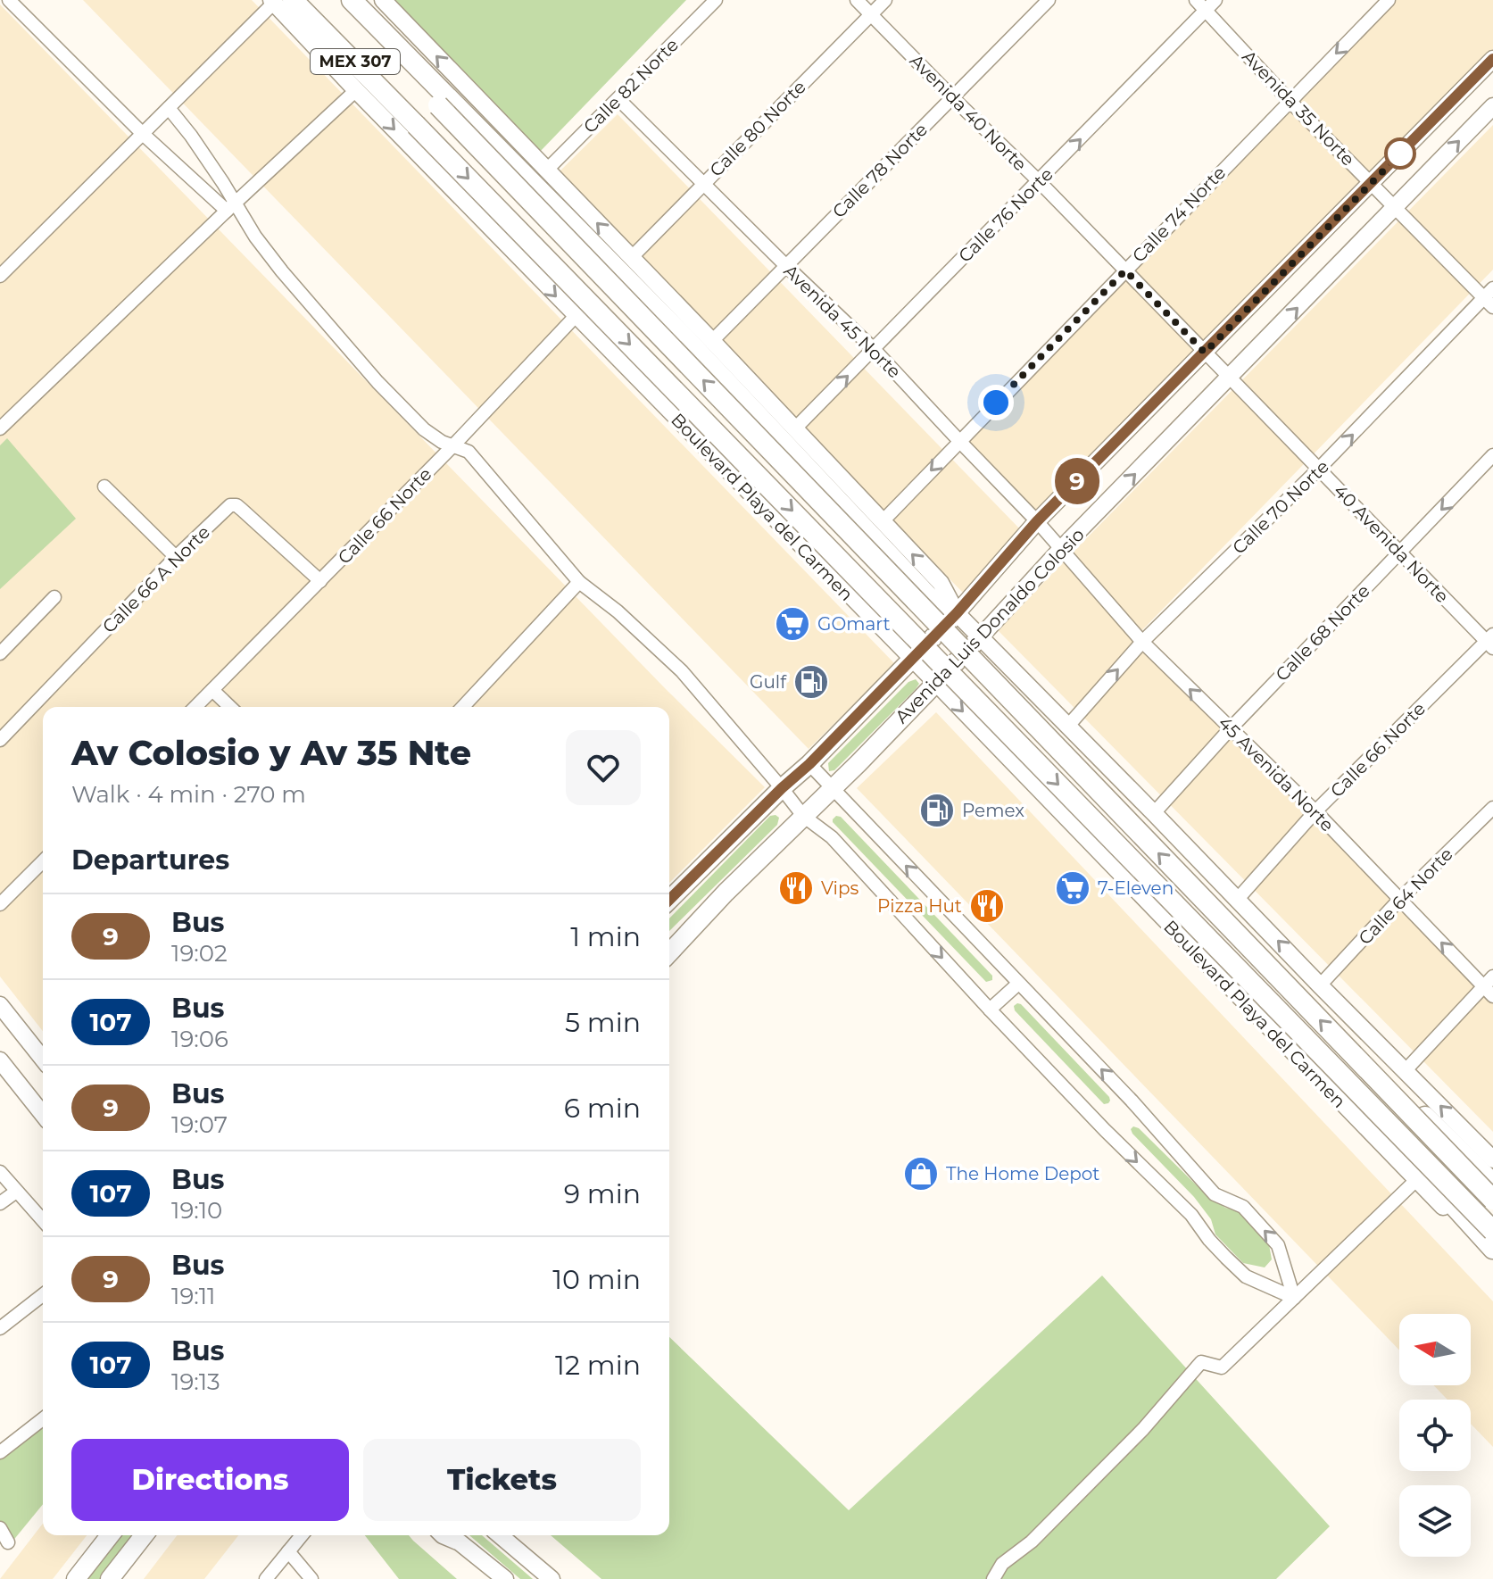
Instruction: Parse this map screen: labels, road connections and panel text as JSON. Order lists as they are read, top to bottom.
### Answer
{
  "streets": {
    "highway": ["MEX 307"],
    "main road": ["Boulevard Playa del Carmen", "Avenida Luis Donaldo Colosio"],
    "street": [
      "Calle 82 Norte",
      "Avenida 35 Norte",
      "Avenida 40 Norte",
      "Calle 80 Norte",
      "Calle 78 Norte",
      "Calle 74 Norte",
      "Calle 76 Norte",
      "Avenida 45 Norte",
      "Calle 70 Norte",
      "Calle 66 Norte",
      "40 Avenida Norte",
      "Calle 66 A Norte",
      "Calle 68 Norte",
      "45 Avenida Norte",
      "Calle 64 Norte"
    ]
  },
  "crossings": [
    ["MEX 307", "Boulevard Playa del Carmen"],
    ["Calle 82 Norte", "Avenida 45 Norte"],
    ["Avenida 35 Norte", "Calle 74 Norte"],
    ["Avenida 35 Norte", "Calle 76 Norte"],
    ["Avenida 35 Norte", "Calle 70 Norte"],
    ["Avenida 35 Norte", "Avenida Luis Donaldo Colosio"],
    ["Avenida 40 Norte", "Calle 80 Norte"],
    ["Avenida 40 Norte", "Calle 78 Norte"],
    ["Avenida 40 Norte", "Calle 74 Norte"],
    ["Avenida 40 Norte", "Calle 76 Norte"],
    ["Avenida 40 Norte", "40 Avenida Norte"],
    ["Avenida 40 Norte", "Avenida Luis Donaldo Colosio"],
    ["Calle 80 Norte", "Avenida 45 Norte"],
    ["Calle 78 Norte", "Avenida 45 Norte"],
    ["Calle 74 Norte", "Avenida 45 Norte"],
    ["Calle 76 Norte", "Avenida 45 Norte"],
    ["Avenida 45 Norte", "Avenida Luis Donaldo Colosio"],
    ["Avenida 45 Norte", "45 Avenida Norte"],
    ["Boulevard Playa del Carmen", "Calle 66 Norte"],
    ["Boulevard Playa del Carmen", "Avenida Luis Donaldo Colosio"],
    ["Calle 70 Norte", "40 Avenida Norte"],
    ["Calle 70 Norte", "45 Avenida Norte"],
    ["Calle 66 Norte", "40 Avenida Norte"],
    ["Calle 66 Norte", "Calle 66 A Norte"],
    ["Calle 66 Norte", "45 Avenida Norte"],
    ["40 Avenida Norte", "Avenida Luis Donaldo Colosio"],
    ["40 Avenida Norte", "Calle 68 Norte"],
    ["Avenida Luis Donaldo Colosio", "45 Avenida Norte"],
    ["Calle 68 Norte", "45 Avenida Norte"],
    ["45 Avenida Norte", "Calle 64 Norte"]
  ],
  "one_way": [
    "Calle 74 Norte",
    "Calle 76 Norte",
    "Calle 70 Norte",
    "45 Avenida Norte"
  ],
  "places": {
    "supermarket": ["GOmart", "7-Eleven"],
    "fuel station": ["Gulf", "Pemex"],
    "restaurant": ["Vips", "Pizza Hut"],
    "shop": ["The Home Depot"]
  },
  "lines": ["bus line 9"],
  "north": "left",
  "page": {
    "on_map": "9",
    "heading": [
      ["Av Colosio y Av 35 Nte", "Walk · 4 min · 270 m"],
      "Departures"
    ],
    "list": [
      {
        "mark": "9",
        "name": "Bus",
        "note": "19:02",
        "value": "1 min"
      },
      {
        "mark": "107",
        "name": "Bus",
        "note": "19:06",
        "value": "5 min"
      },
      {
        "mark": "9",
        "name": "Bus",
        "note": "19:07",
        "value": "6 min"
      },
      {
        "mark": "107",
        "name": "Bus",
        "note": "19:10",
        "value": "9 min"
      },
      {
        "mark": "9",
        "name": "Bus",
        "note": "19:11",
        "value": "10 min"
      },
      {
        "mark": "107",
        "name": "Bus",
        "note": "19:13",
        "value": "12 min"
      }
    ],
    "buttons": ["Directions", "Tickets"]
  }
}
